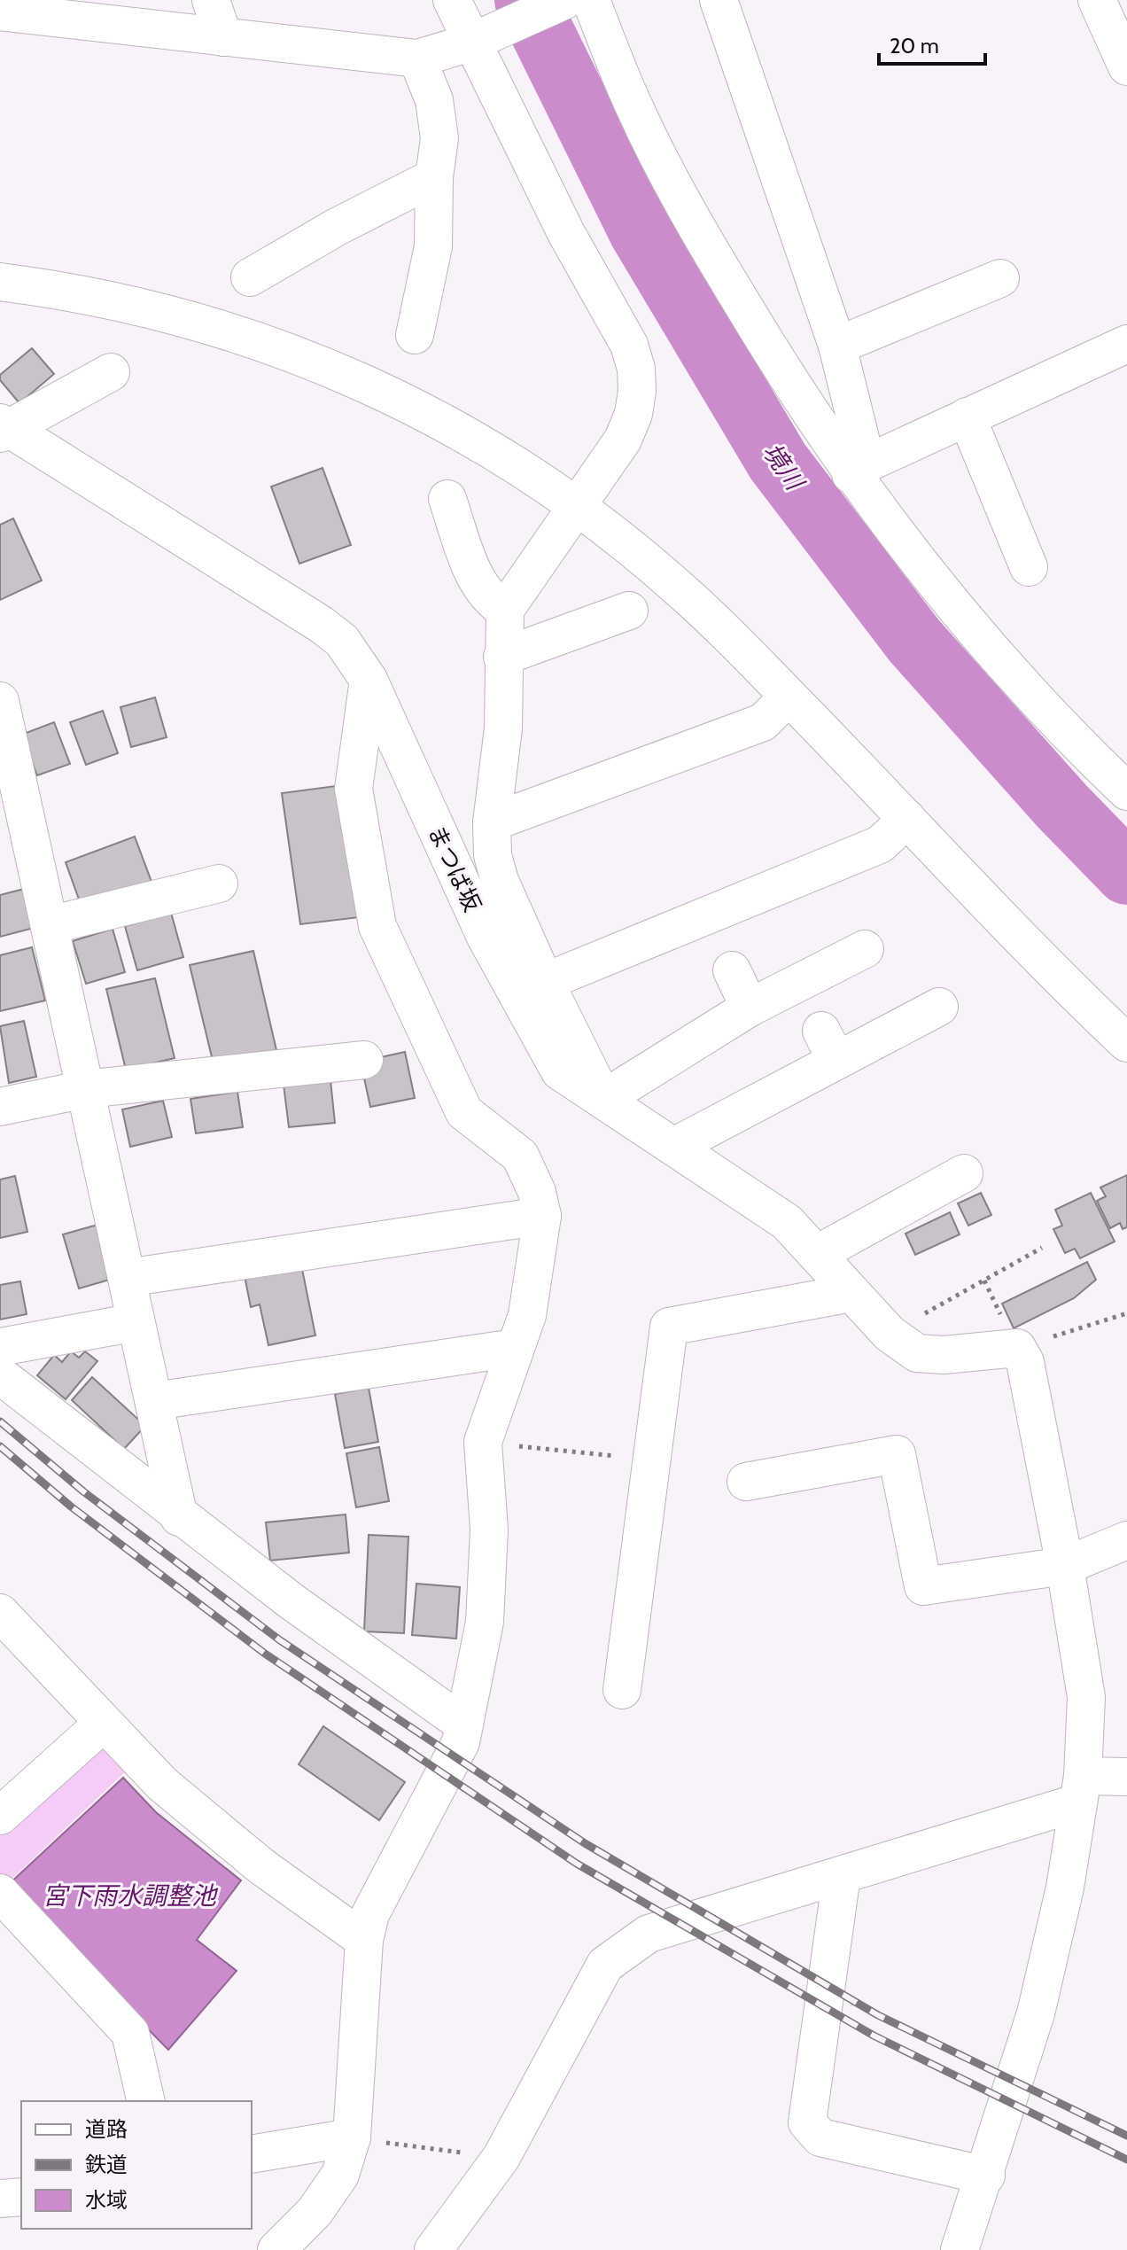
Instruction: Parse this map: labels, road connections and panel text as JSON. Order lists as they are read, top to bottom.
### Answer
{
  "streets": {
    "street": ["まつば坂"]
  },
  "water": ["境川", "宮下雨水調整池"],
  "legend": ["道路", "鉄道", "水域"],
  "scale_bar": "20 m"
}
